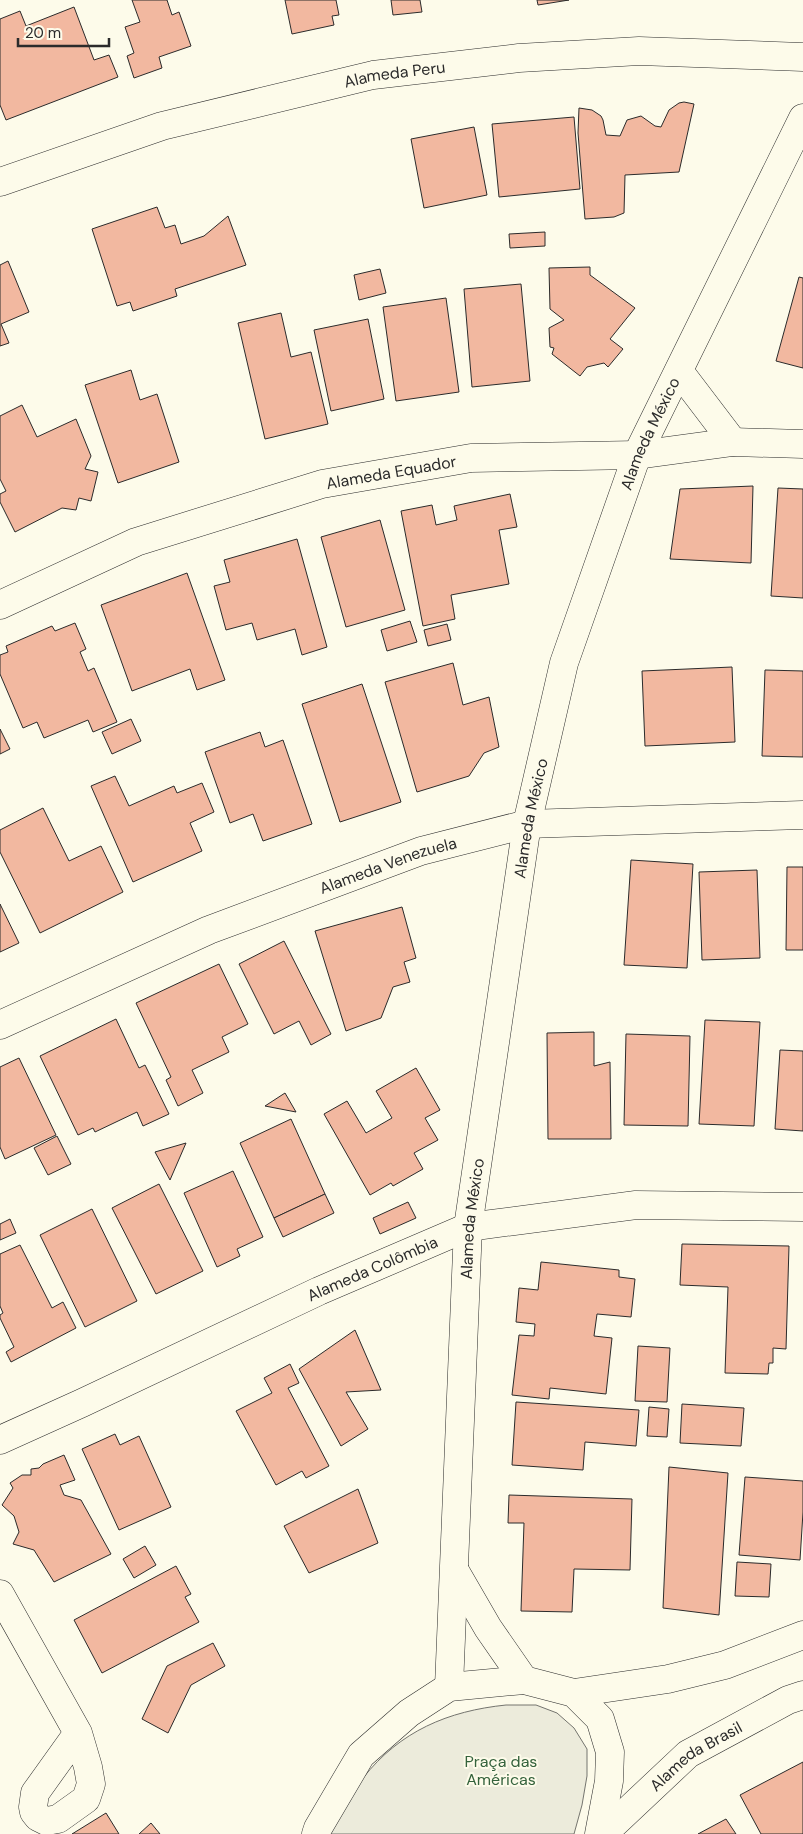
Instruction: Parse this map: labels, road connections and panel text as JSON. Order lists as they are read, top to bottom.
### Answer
{
  "streets": {
    "street": [
      "Alameda Peru",
      "Alameda México",
      "Alameda Equador",
      "Alameda Venezuela",
      "Alameda Colômbia",
      "Alameda Brasil"
    ]
  },
  "crossings": [
    ["Alameda México", "Alameda Equador"],
    ["Alameda México", "Alameda Venezuela"],
    ["Alameda México", "Alameda Colômbia"]
  ],
  "parks": ["Praça das Américas"],
  "scale_bar": "20 m"
}
